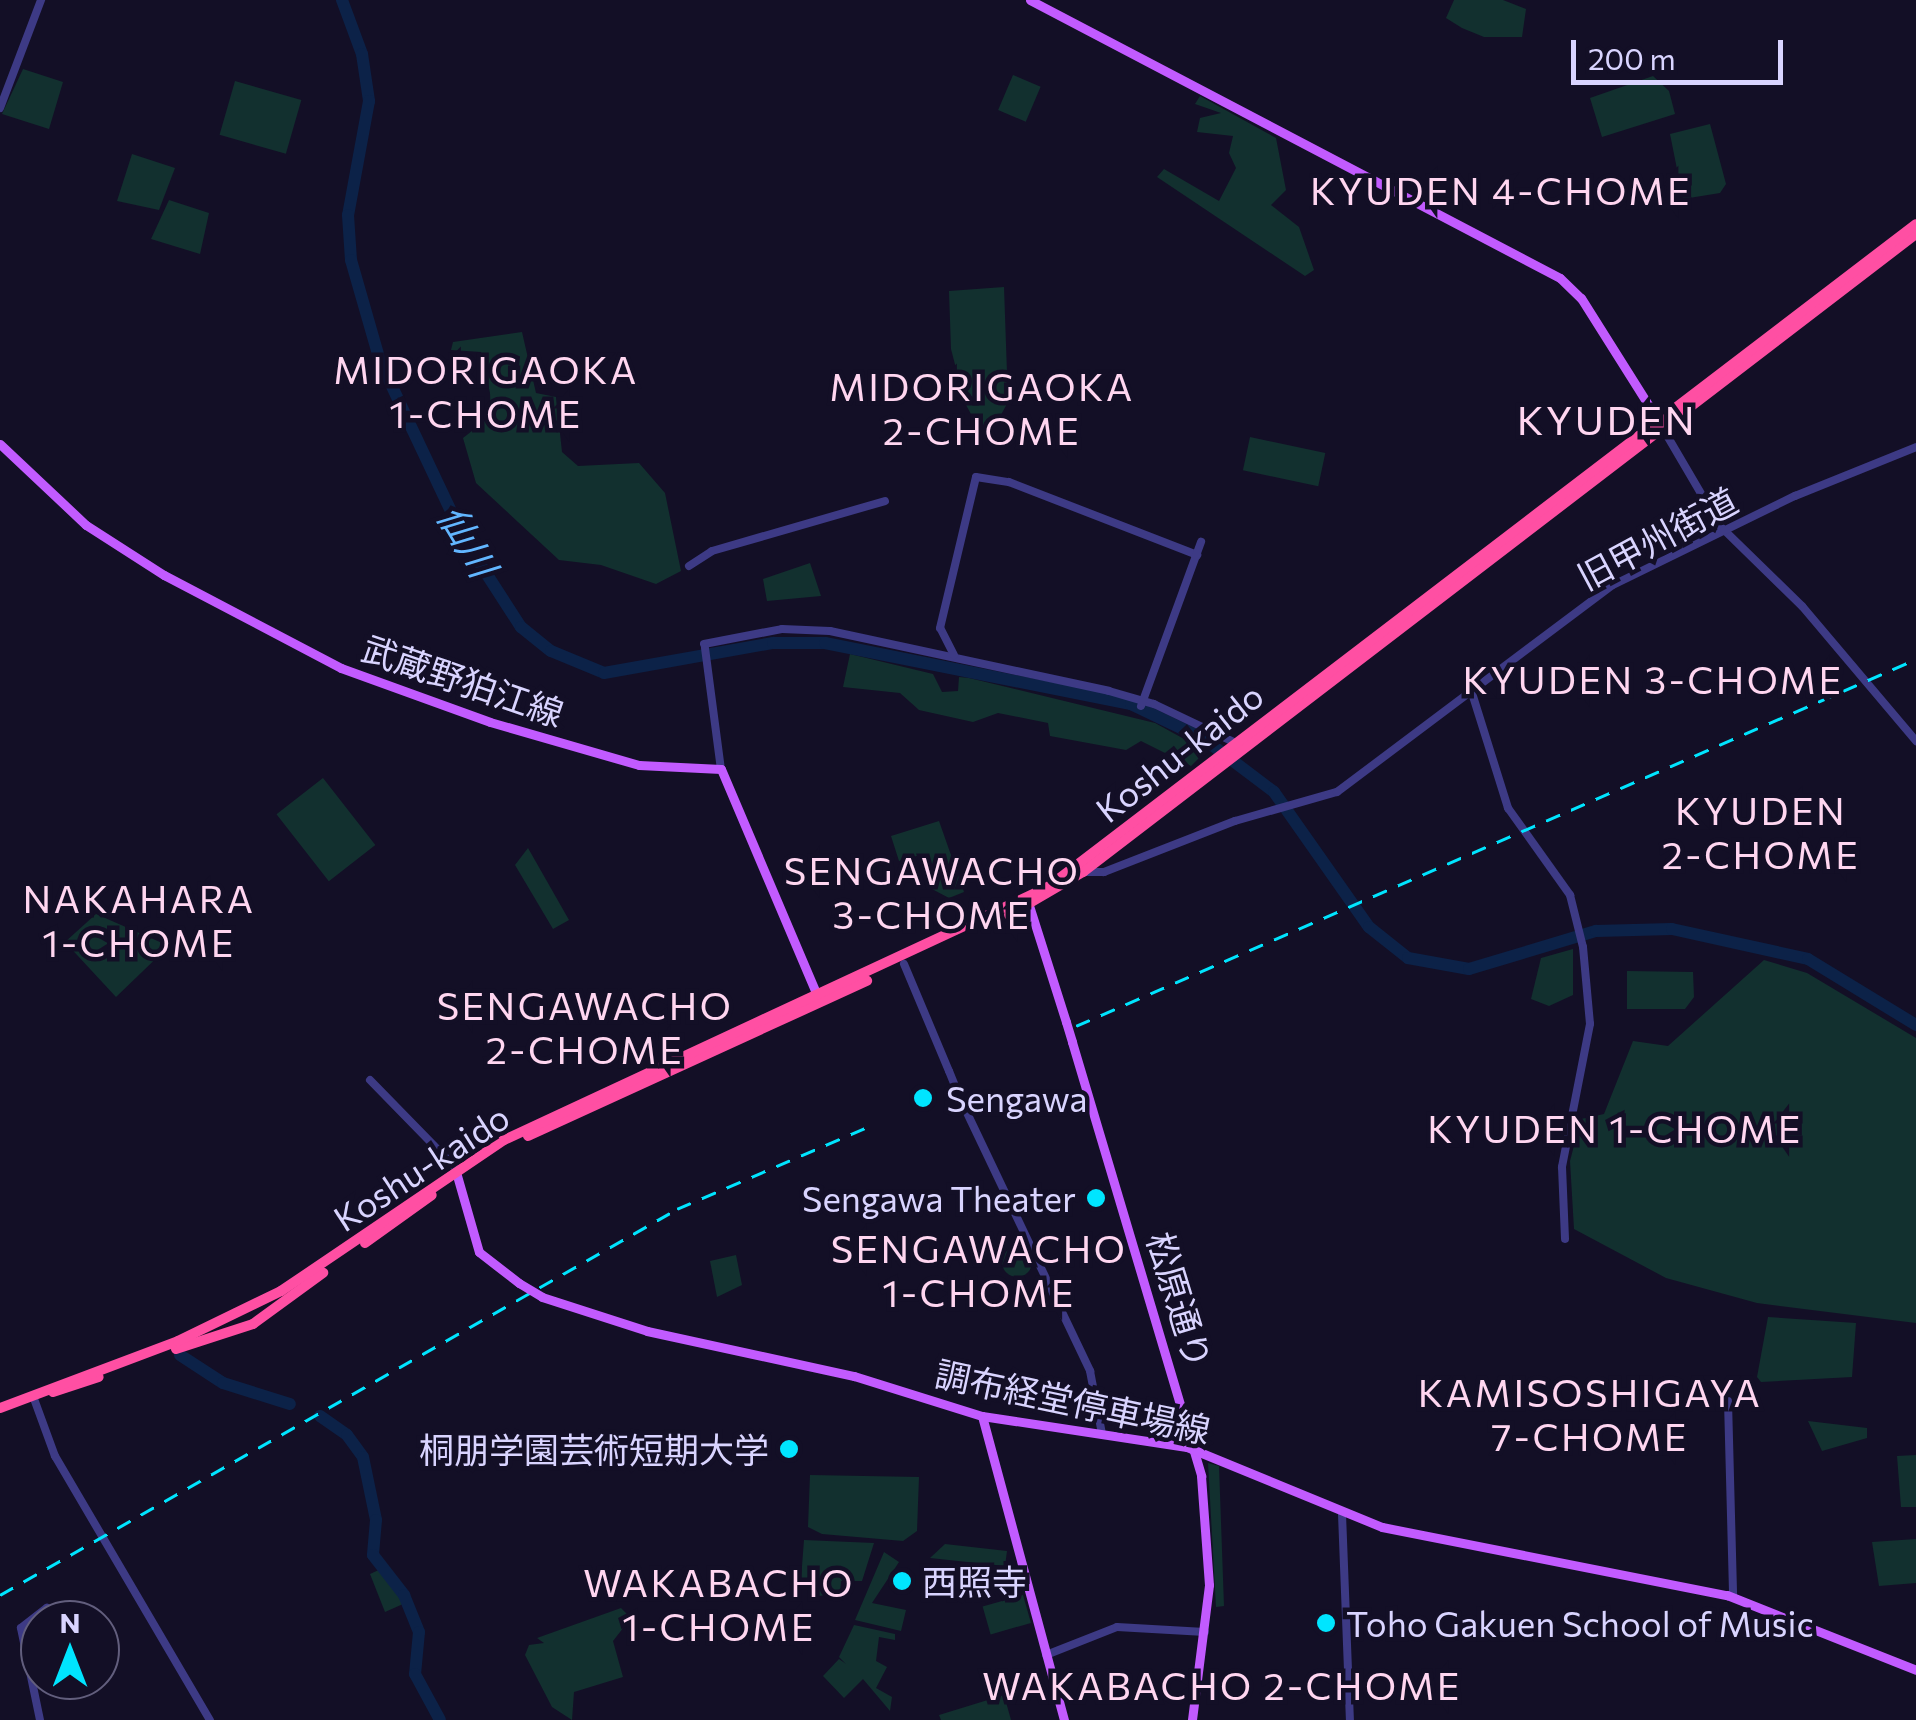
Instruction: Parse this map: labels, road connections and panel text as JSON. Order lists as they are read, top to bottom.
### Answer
{
  "streets": {
    "highway": ["Koshu-kaido"],
    "main road": ["武蔵野狛江線", "松原通り", "調布経堂停車場線"],
    "street": ["旧甲州街道"]
  },
  "crossings": [
    ["Koshu-kaido", "松原通り"],
    ["Koshu-kaido", "調布経堂停車場線"],
    ["松原通り", "調布経堂停車場線"]
  ],
  "districts": [
    "KYUDEN 4-CHOME",
    "MIDORIGAOKA 1-CHOME",
    "MIDORIGAOKA 2-CHOME",
    "KYUDEN",
    "KYUDEN 3-CHOME",
    "KYUDEN 2-CHOME",
    "SENGAWACHO 3-CHOME",
    "NAKAHARA 1-CHOME",
    "SENGAWACHO 2-CHOME",
    "KYUDEN 1-CHOME",
    "SENGAWACHO 1-CHOME",
    "KAMISOSHIGAYA 7-CHOME",
    "WAKABACHO 1-CHOME",
    "WAKABACHO 2-CHOME"
  ],
  "water": ["仙川"],
  "places": [
    "Sengawa",
    "Sengawa Theater",
    "桐朋学園芸術短期大学",
    "西照寺",
    "Toho Gakuen School of Music"
  ],
  "scale_bar": "200 m",
  "north": "top"
}
